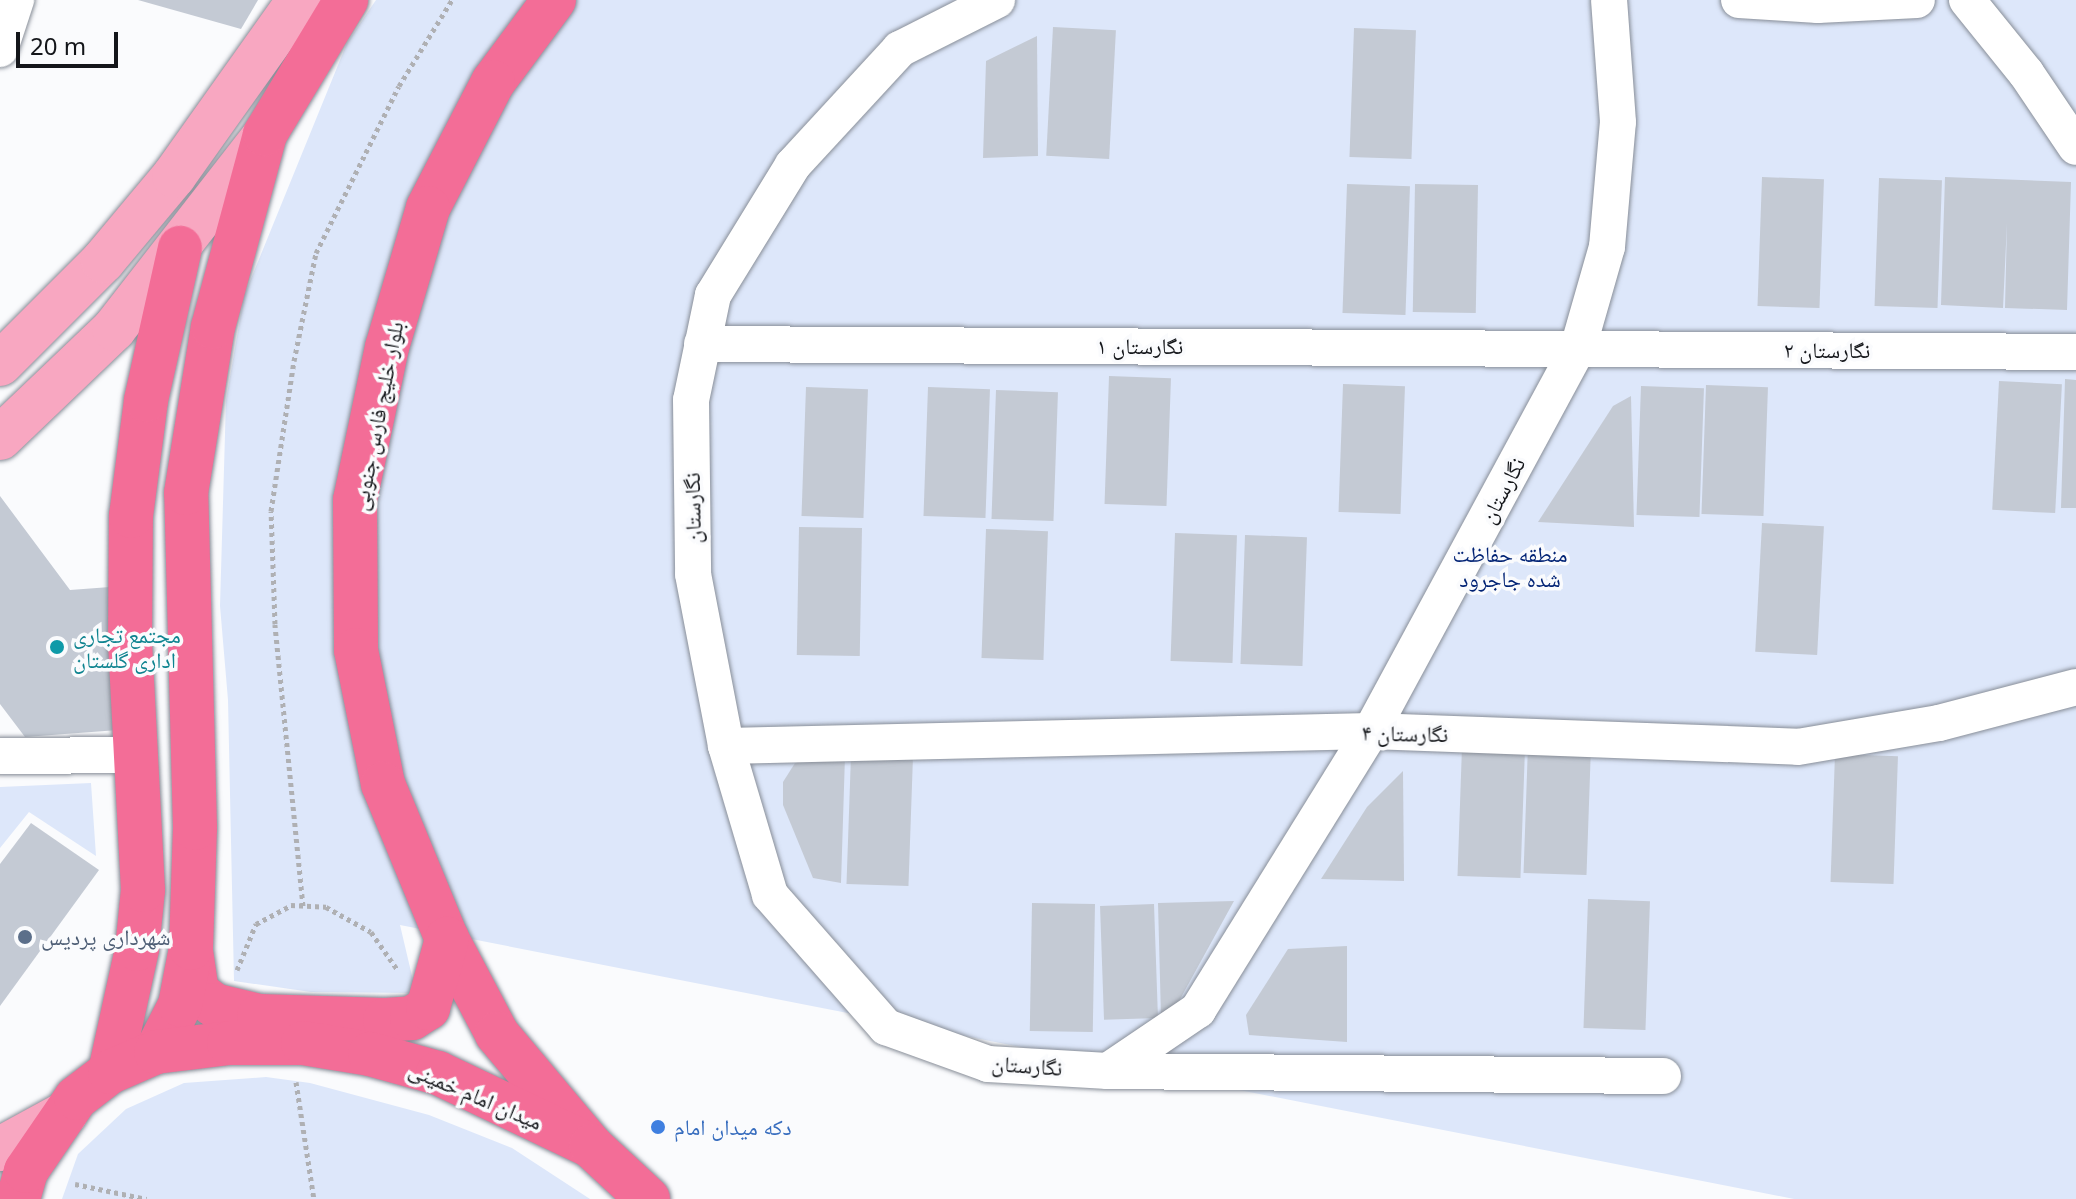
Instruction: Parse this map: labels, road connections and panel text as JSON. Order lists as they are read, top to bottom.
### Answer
{
  "streets": {
    "highway": ["بلوار خلیج فارس جنوبی", "میدان امام خمینی"],
    "street": [
      "نگارستان ۱",
      "نگارستان ۲",
      "نگارستان",
      "نگارستان ۴"
    ]
  },
  "crossings": [
    ["نگارستان ۱", "نگارستان ۲"],
    ["نگارستان ۱", "نگارستان"],
    ["نگارستان ۲", "نگارستان"],
    ["بلوار خلیج فارس جنوبی", "میدان امام خمینی"],
    ["نگارستان", "نگارستان ۴"]
  ],
  "parks": ["منطقه حفاظت شده جاجرود"],
  "places": ["مجتمع تجاری اداری گلستان", "شهرداری پردیس", "دکه میدان امام"],
  "scale_bar": "20 m"
}
